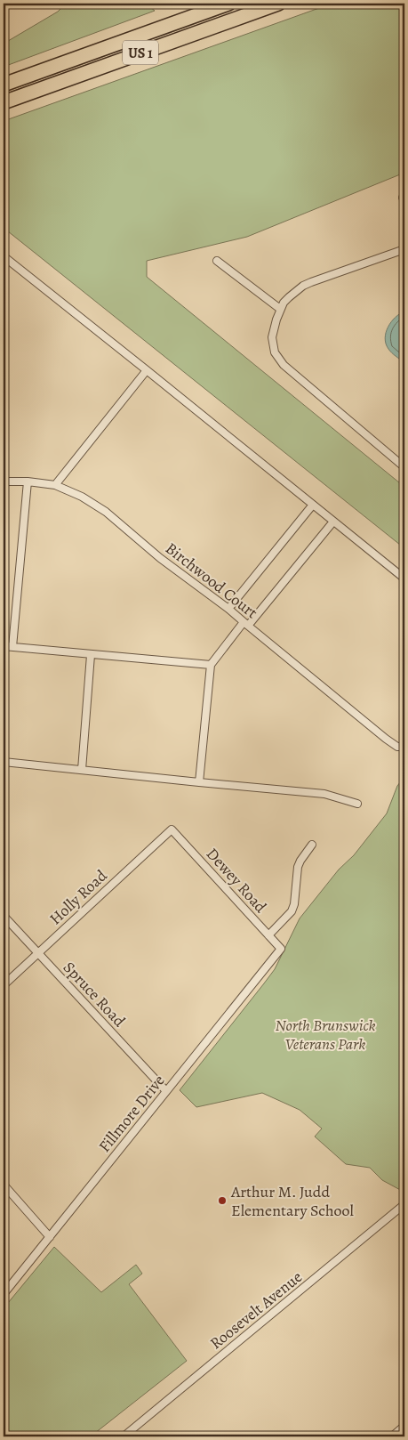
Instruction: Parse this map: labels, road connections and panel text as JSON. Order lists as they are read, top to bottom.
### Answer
{
  "streets": {
    "highway": ["US 1"],
    "street": [
      "Birchwood Court",
      "Dewey Road",
      "Holly Road",
      "Spruce Road",
      "Fillmore Drive",
      "Roosevelt Avenue"
    ]
  },
  "crossings": [
    ["Dewey Road", "Holly Road"],
    ["Dewey Road", "Fillmore Drive"],
    ["Holly Road", "Spruce Road"],
    ["Spruce Road", "Fillmore Drive"]
  ],
  "parks": ["North Brunswick Veterans Park"],
  "places": ["Arthur M. Judd Elementary School"]
}
